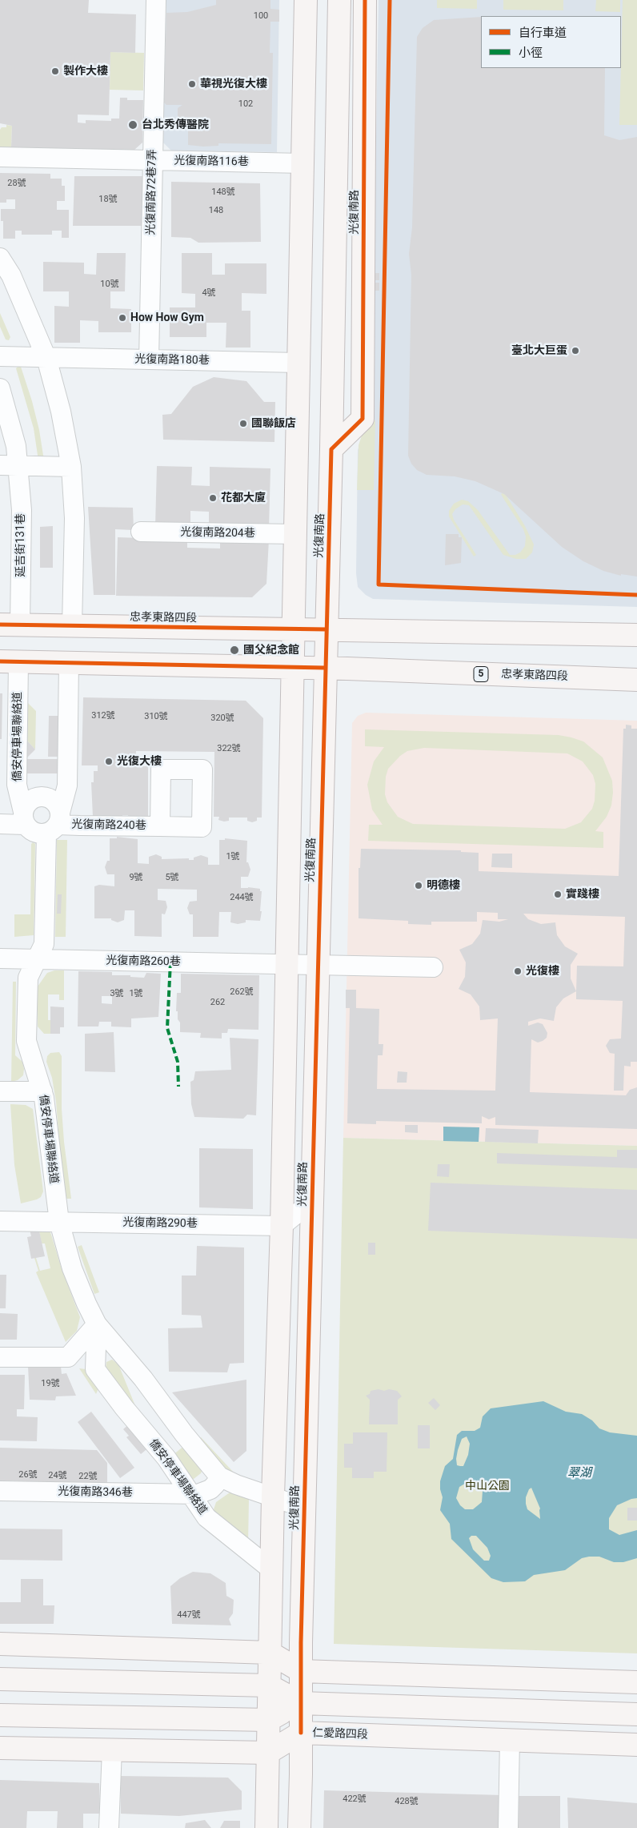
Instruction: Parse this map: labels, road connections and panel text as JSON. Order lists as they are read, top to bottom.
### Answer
{
  "streets": {
    "main road": [
      "光復南路",
      "忠孝東路四段",
      "5",
      "仁愛路四段"
    ],
    "street": [
      "光復南路116巷",
      "光復南路72巷7弄",
      "光復南路180巷",
      "光復南路204巷",
      "延吉街131巷",
      "僑安停車場聯絡道",
      "光復南路240巷",
      "光復南路260巷",
      "光復南路290巷",
      "光復南路346巷"
    ]
  },
  "crossings": [
    ["光復南路116巷", "光復南路72巷7弄"],
    ["光復南路116巷", "光復南路"],
    ["光復南路72巷7弄", "光復南路180巷"],
    ["光復南路", "光復南路180巷"],
    ["光復南路", "光復南路204巷"],
    ["光復南路", "忠孝東路四段"],
    ["光復南路", "僑安停車場聯絡道"],
    ["光復南路", "光復南路260巷"],
    ["光復南路", "光復南路290巷"],
    ["光復南路", "仁愛路四段"],
    ["延吉街131巷", "忠孝東路四段"],
    ["忠孝東路四段", "僑安停車場聯絡道"],
    ["僑安停車場聯絡道", "光復南路240巷"],
    ["僑安停車場聯絡道", "光復南路260巷"],
    ["僑安停車場聯絡道", "光復南路290巷"],
    ["僑安停車場聯絡道", "光復南路346巷"]
  ],
  "water": ["翠湖"],
  "parks": ["中山公園"],
  "places": [
    "製作大樓",
    "華視光復大樓",
    "台北秀傳醫院",
    "How How Gym",
    "臺北大巨蛋",
    "國聯飯店",
    "花都大廈",
    "國父紀念館",
    "光復大樓",
    "明德樓",
    "實踐樓",
    "光復樓"
  ],
  "house_numbers": [
    "100",
    "102",
    "28號",
    "148號",
    "18號",
    "148",
    "10號",
    "4號",
    "312號",
    "310號",
    "320號",
    "322號",
    "1號",
    "9號",
    "5號",
    "244號",
    "262號",
    "3號",
    "1號",
    "262",
    "19號",
    "26號",
    "24號",
    "22號",
    "447號",
    "422號",
    "428號"
  ],
  "legend": ["自行車道", "小徑"]
}
